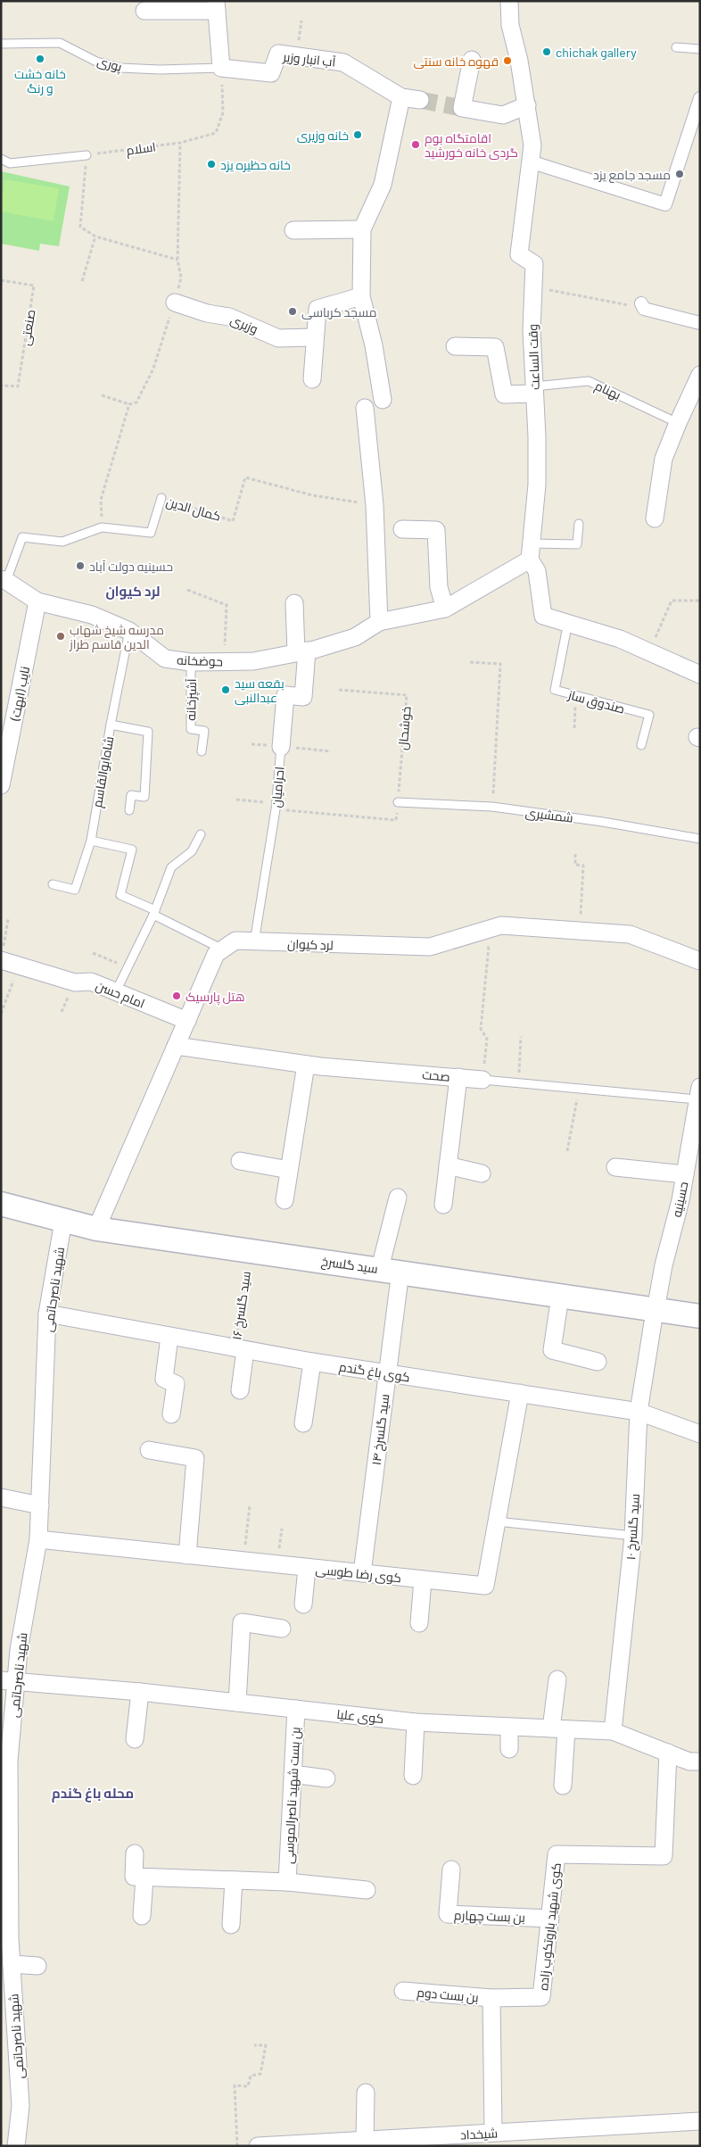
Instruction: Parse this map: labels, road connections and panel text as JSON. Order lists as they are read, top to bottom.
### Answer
{
  "streets": {
    "main road": ["سید گلسرخ"],
    "street": [
      "آب انبار وزیر",
      "وزیری",
      "وقت الساعت",
      "حوضخانه",
      "نایب (ابهت)",
      "احرامیان",
      "لرد کیوان",
      "امام حسن",
      "صحت",
      "حسینیه",
      "شهید ناصرحاتمی",
      "کوی باغ گندم",
      "سید گلسرخ ۱۴",
      "سید گلسرخ ۱۰",
      "کوی رضا طوسی",
      "کوی علیا",
      "بن بست شهید ناصرالموسی",
      "بن بست چهارم",
      "کوی شهید باروتکوب زاده",
      "بن بست دوم",
      "شیخداد"
    ],
    "lane": [
      "پوری",
      "بهنام",
      "کمال الدین",
      "آشپزخانه",
      "صندوق ساز",
      "شاه‌ابوالقاسم",
      "شمشیری"
    ],
    "path": [
      "اسلام",
      "صنعتی",
      "خوشحال",
      "سید گلسرخ ۱۶"
    ]
  },
  "crossings": [
    ["آب انبار وزیر", "پوری"],
    ["آب انبار وزیر", "اسلام"],
    ["پوری", "اسلام"],
    ["وقت الساعت", "بهنام"],
    ["کمال الدین", "حوضخانه"],
    ["حوضخانه", "نایب (ابهت)"],
    ["حوضخانه", "آشپزخانه"],
    ["حوضخانه", "شاه‌ابوالقاسم"],
    ["حوضخانه", "احرامیان"],
    ["خوشحال", "شمشیری"],
    ["احرامیان", "لرد کیوان"],
    ["صحت", "حسینیه"],
    ["حسینیه", "سید گلسرخ"],
    ["حسینیه", "سید گلسرخ ۱۰"],
    ["سید گلسرخ", "شهید ناصرحاتمی"],
    ["سید گلسرخ", "سید گلسرخ ۱۶"],
    ["سید گلسرخ", "سید گلسرخ ۱۴"],
    ["سید گلسرخ", "سید گلسرخ ۱۰"],
    ["شهید ناصرحاتمی", "کوی باغ گندم"],
    ["شهید ناصرحاتمی", "کوی رضا طوسی"],
    ["شهید ناصرحاتمی", "کوی علیا"],
    ["سید گلسرخ ۱۶", "کوی باغ گندم"],
    ["کوی باغ گندم", "سید گلسرخ ۱۴"],
    ["کوی باغ گندم", "سید گلسرخ ۱۰"],
    ["کوی باغ گندم", "کوی رضا طوسی"],
    ["سید گلسرخ ۱۴", "کوی رضا طوسی"],
    ["سید گلسرخ ۱۰", "کوی علیا"],
    ["کوی علیا", "بن بست شهید ناصرالموسی"],
    ["کوی علیا", "کوی شهید باروتکوب زاده"],
    ["بن بست چهارم", "کوی شهید باروتکوب زاده"],
    ["کوی شهید باروتکوب زاده", "بن بست دوم"]
  ],
  "districts": ["لرد کیوان", "محله باغ گندم"],
  "places": [
    "chichak gallery",
    "خانه خشت و رنگ",
    "قهوه خانه سنتی",
    "خانه وزیری",
    "اقامتگاه بوم گردی خانه خورشید",
    "خانه حظیره یزد",
    "مسجد جامع یزد",
    "مسجد کرباسی",
    "حسینیه دولت آباد",
    "مدرسه شیخ شهاب الدین قاسم طراز",
    "بقعه سید عبدالنبی",
    "هتل پارسیک"
  ]
}
